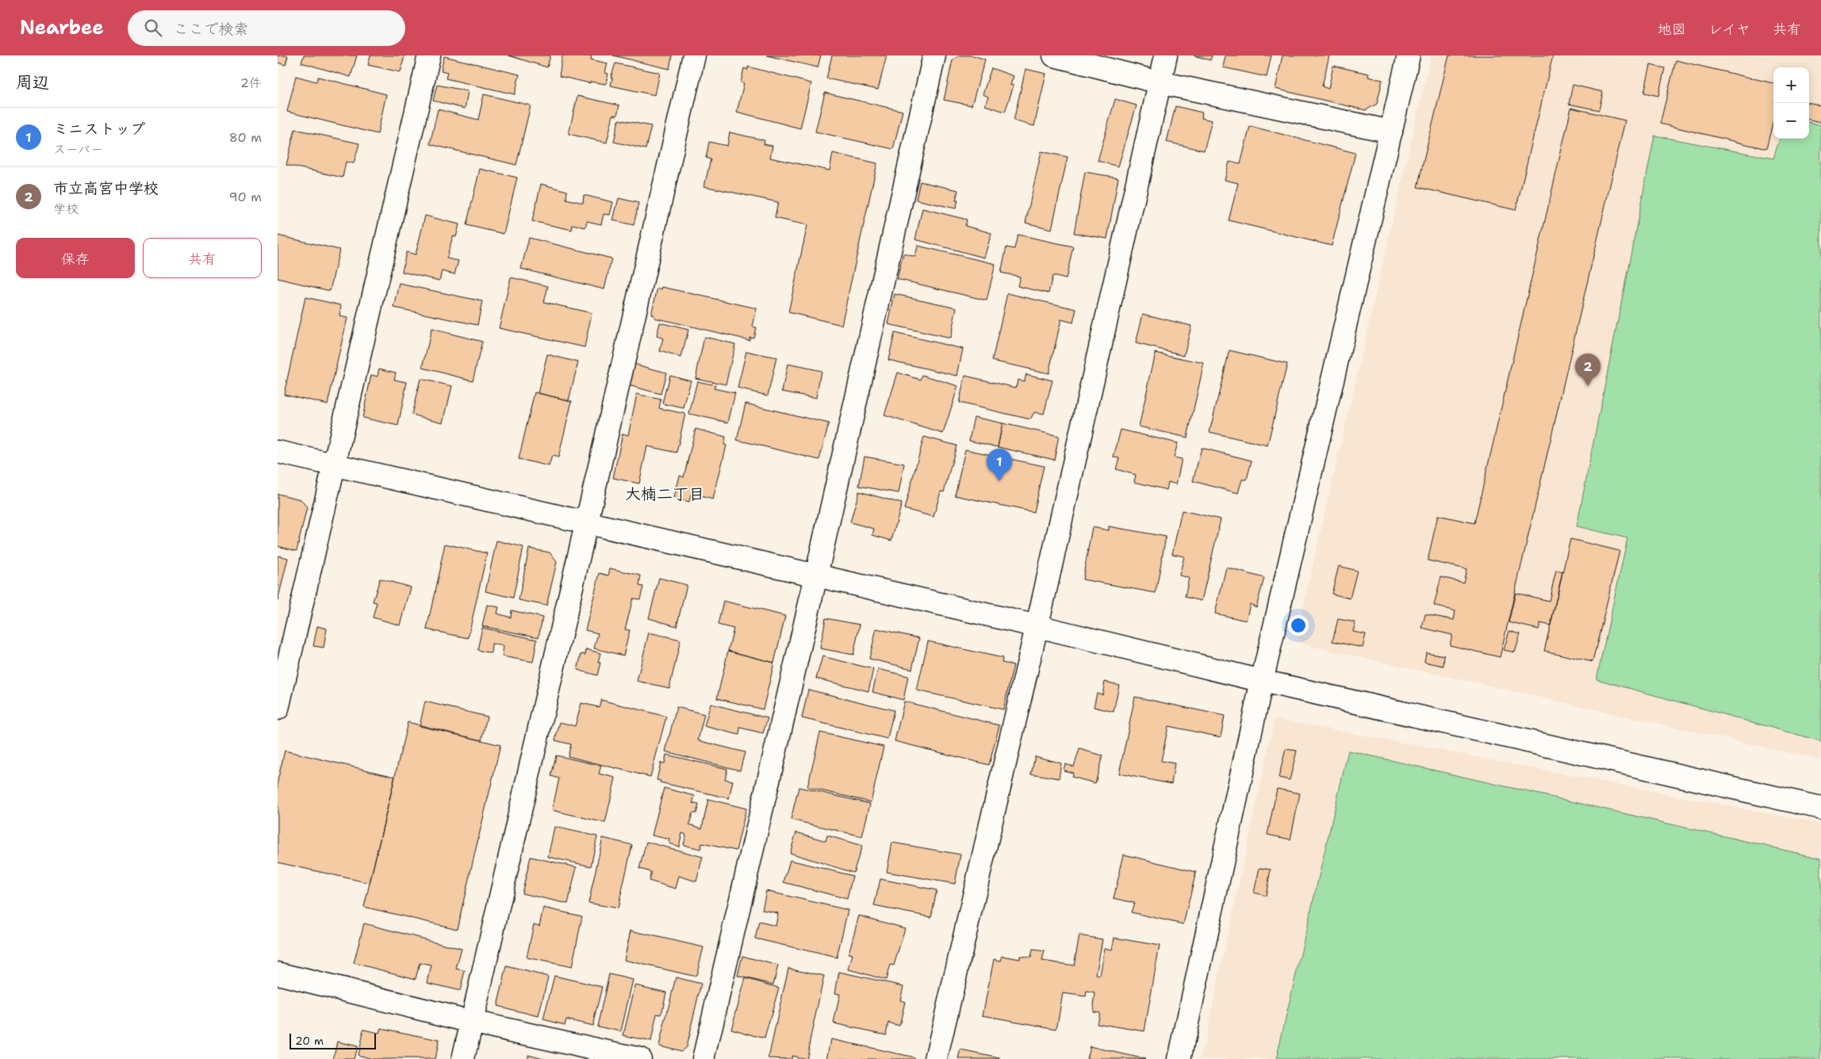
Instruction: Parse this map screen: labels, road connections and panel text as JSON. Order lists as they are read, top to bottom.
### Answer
{
  "districts": ["大楠二丁目"],
  "scale_bar": "20 m",
  "page": {
    "header": "Nearbee",
    "search": "ここで検索",
    "nav": ["地図", "レイヤ", "共有"],
    "heading": ["周辺", "2件"],
    "map_buttons": ["+", "−"],
    "list": [
      {
        "mark": "1",
        "name": "ミニストップ",
        "note": "スーパー",
        "value": "80 m"
      },
      {
        "mark": "2",
        "name": "市立高宮中学校",
        "note": "学校",
        "value": "90 m"
      }
    ],
    "buttons": ["保存", "共有"],
    "pins": ["2", "1"],
    "scale": "20 m"
  }
}
